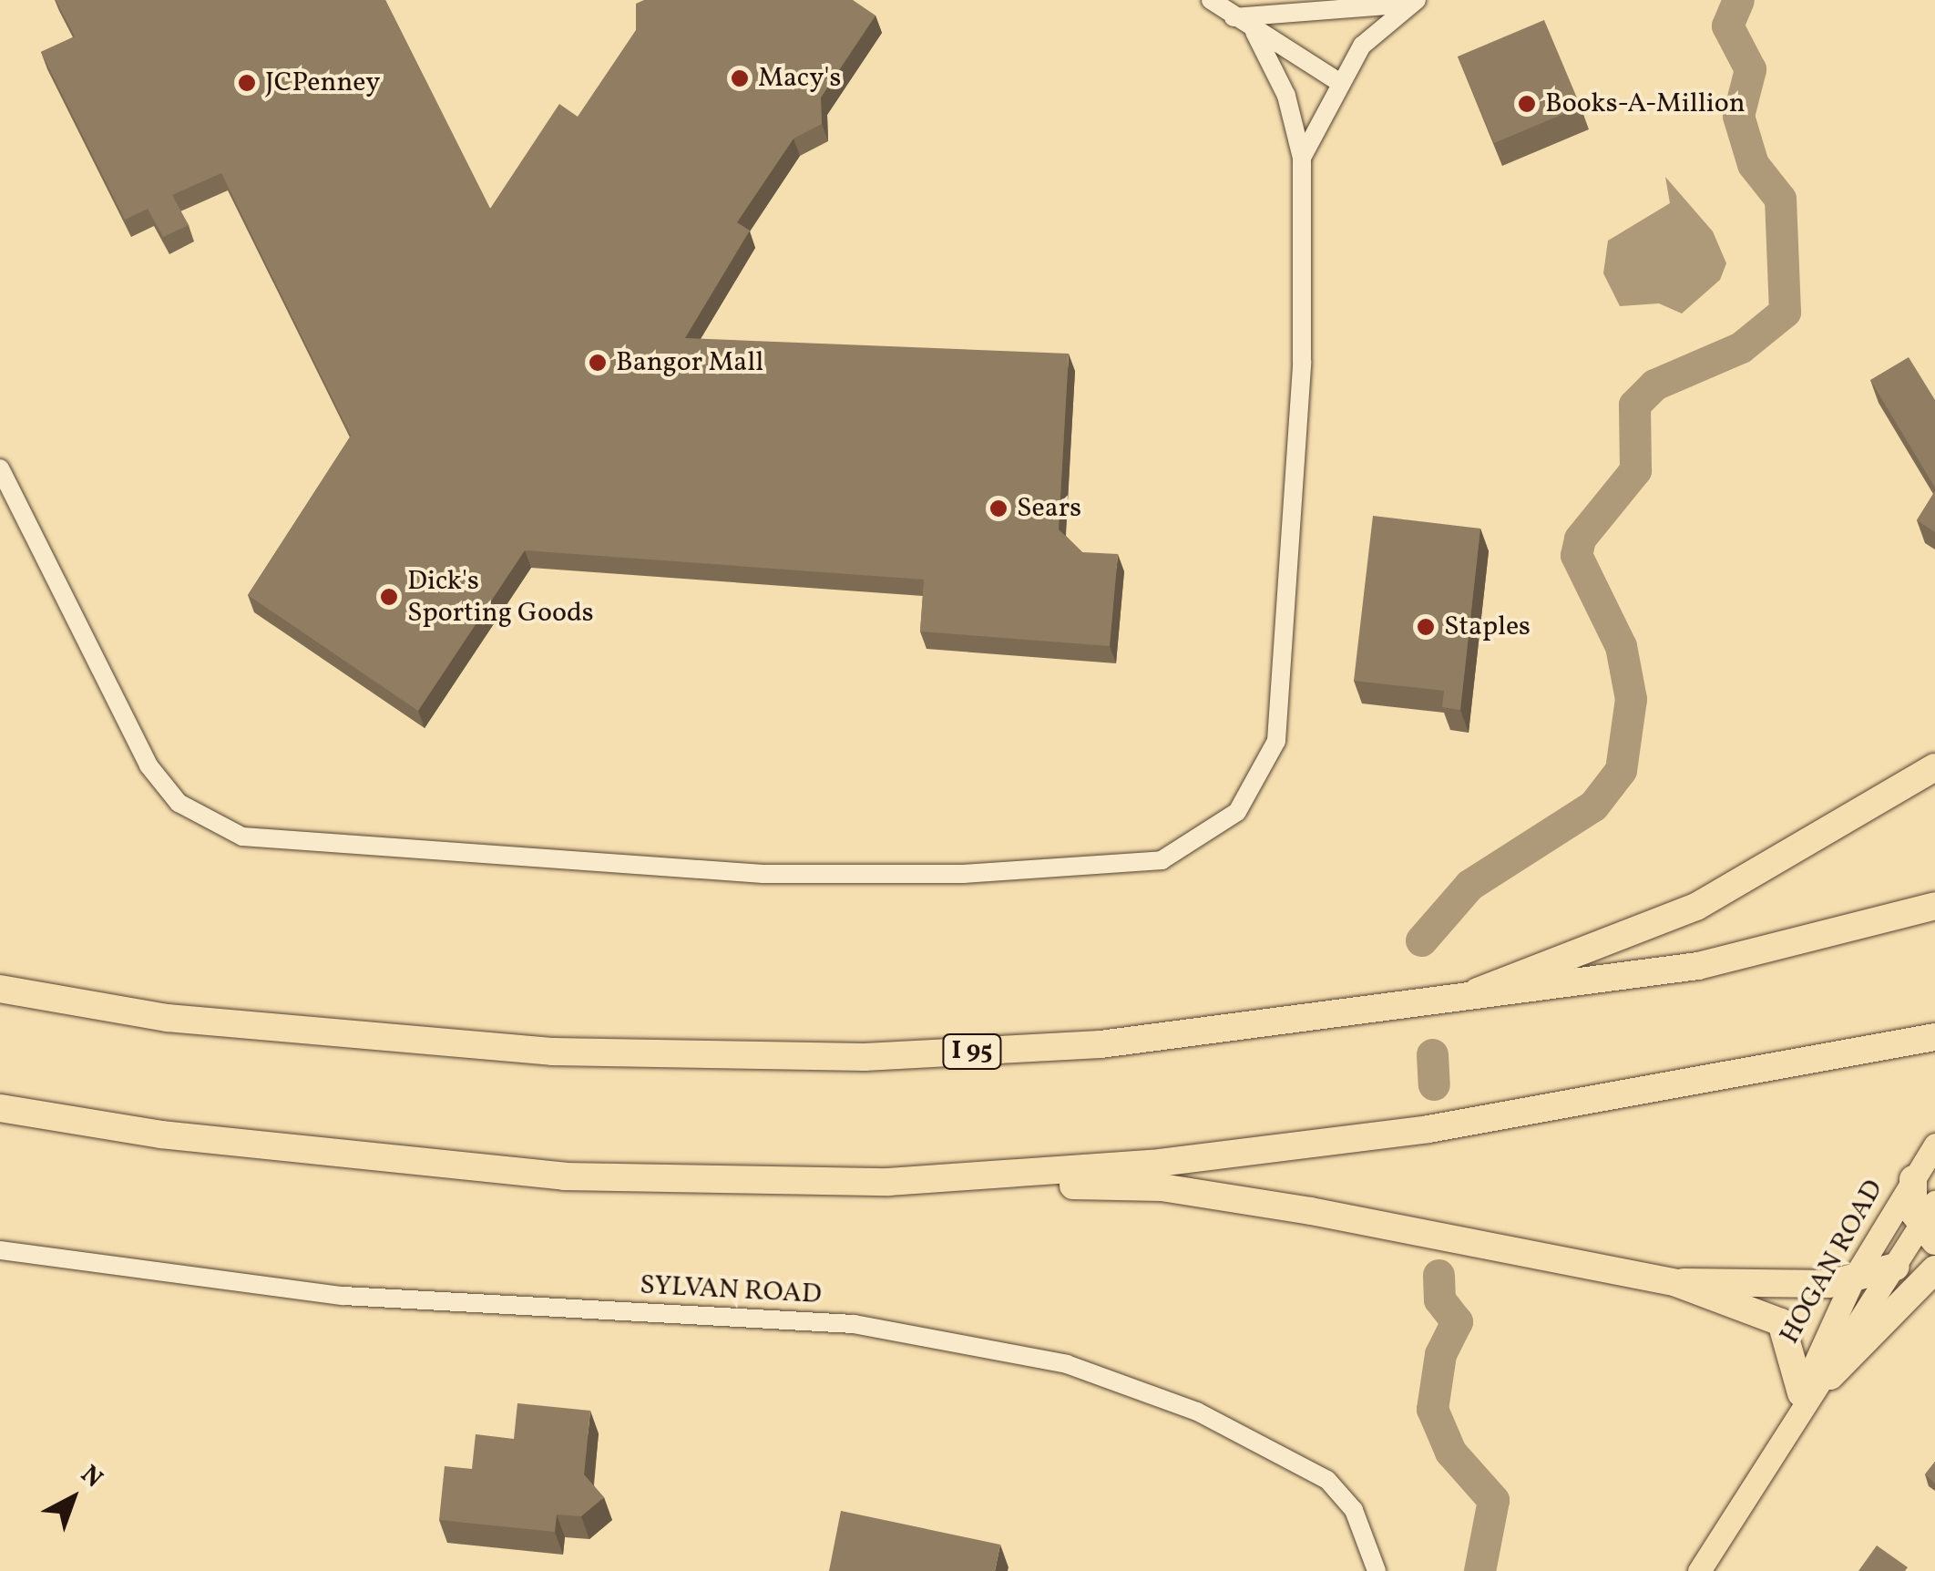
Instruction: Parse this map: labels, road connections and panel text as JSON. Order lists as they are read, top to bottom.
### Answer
{
  "streets": {
    "highway": ["I 95"],
    "main road": ["HOGAN ROAD"],
    "street": ["SYLVAN ROAD"]
  },
  "places": [
    "Macy's",
    "JCPenney",
    "Books-A-Million",
    "Bangor Mall",
    "Sears",
    "Dick's Sporting Goods",
    "Staples"
  ],
  "north": "top right"
}
